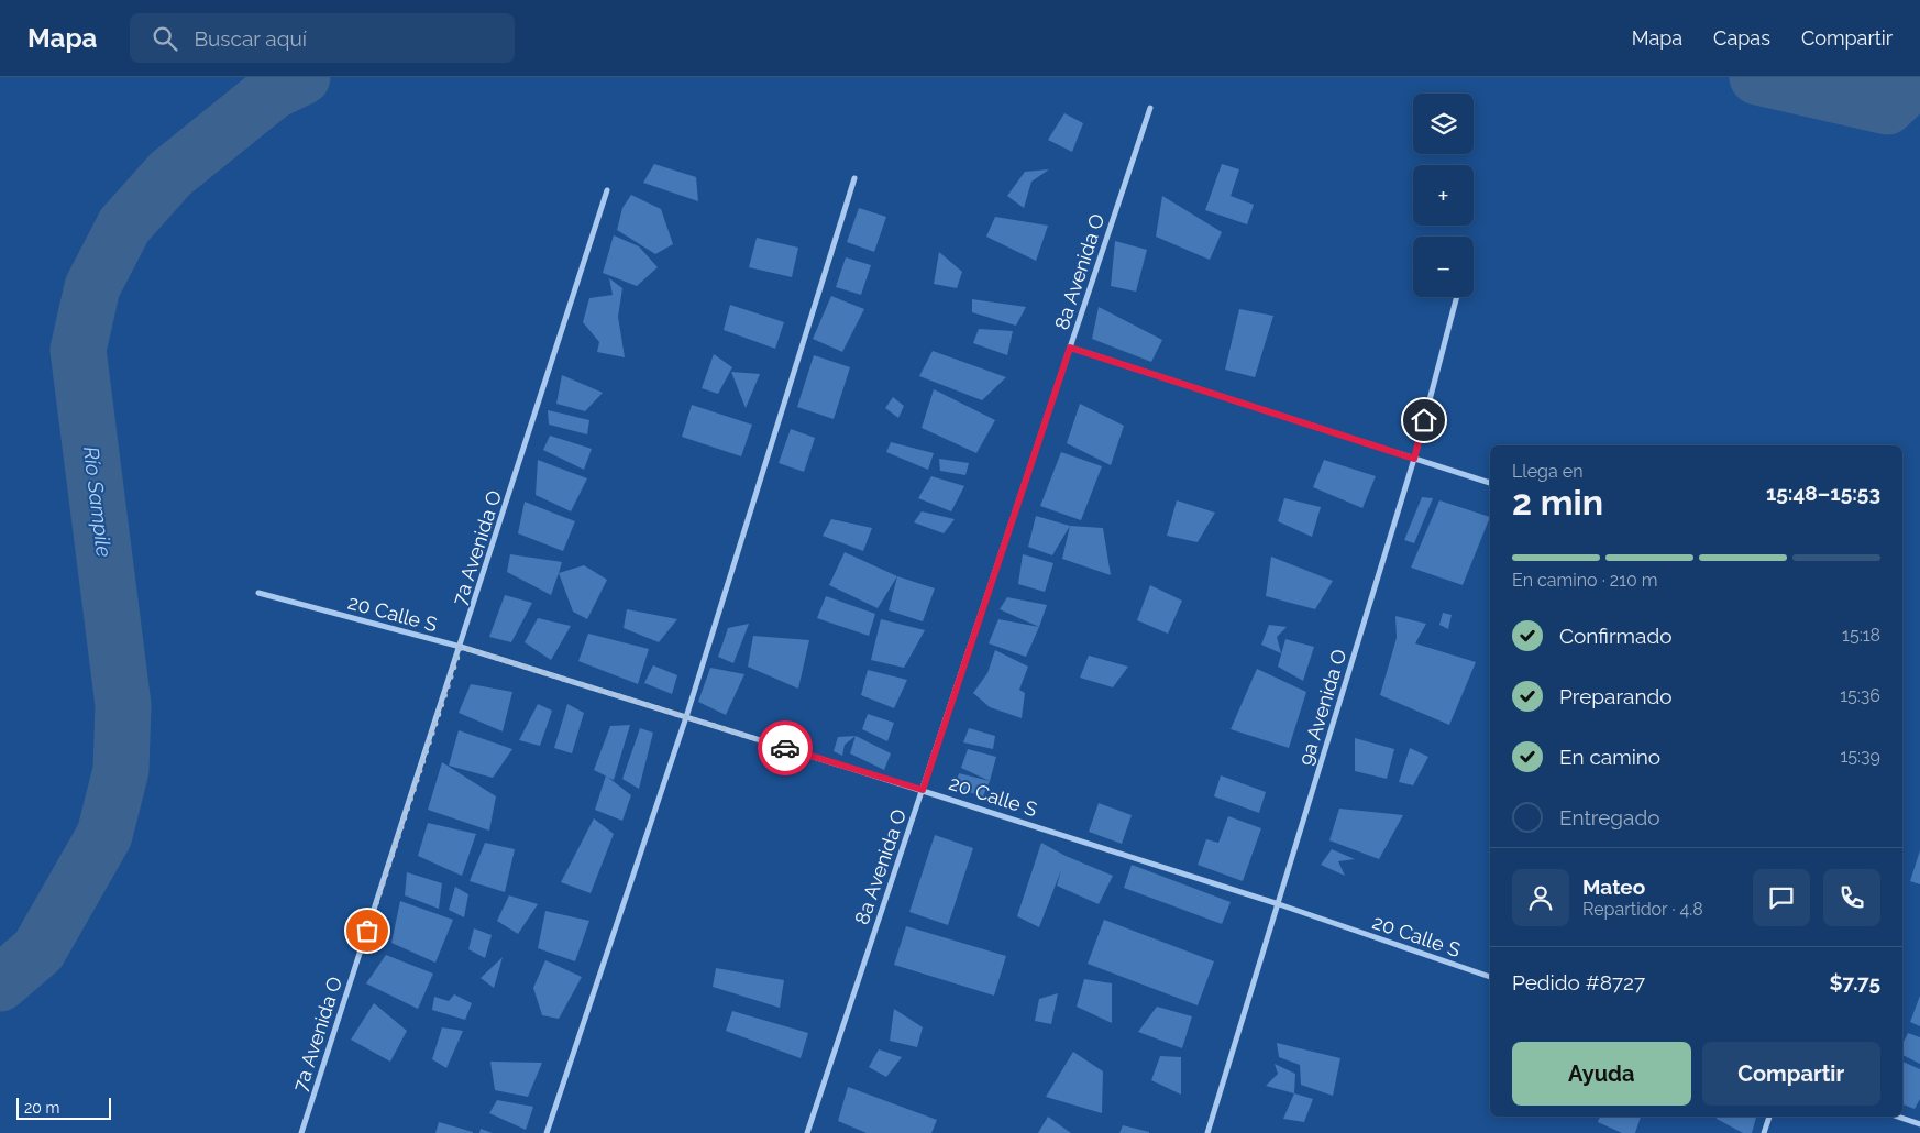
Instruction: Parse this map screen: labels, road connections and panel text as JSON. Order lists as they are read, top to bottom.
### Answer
{
  "streets": {
    "street": [
      "8a Avenida O",
      "7a Avenida O",
      "20 Calle S",
      "9a Avenida O"
    ]
  },
  "crossings": [
    ["8a Avenida O", "20 Calle S"],
    ["7a Avenida O", "20 Calle S"],
    ["20 Calle S", "9a Avenida O"]
  ],
  "water": ["Río Sampile"],
  "scale_bar": "20 m",
  "page": {
    "header": "Mapa",
    "search": "Buscar aquí",
    "nav": ["Mapa", "Capas", "Compartir"],
    "map_buttons": ["+", "−"],
    "heading": ["2 min", "Llega en", "15:48–15:53"],
    "panel": [
      "Mateo",
      "Repartidor · 4.8",
      "Pedido #8727",
      "$7.75"
    ],
    "bar": "En camino · 210 m",
    "list": [
      ["Confirmado", "15:18"],
      ["Preparando", "15:36"],
      ["En camino", "15:39"],
      "Entregado"
    ],
    "buttons": ["Ayuda", "Compartir"],
    "scale": "20 m"
  }
}
